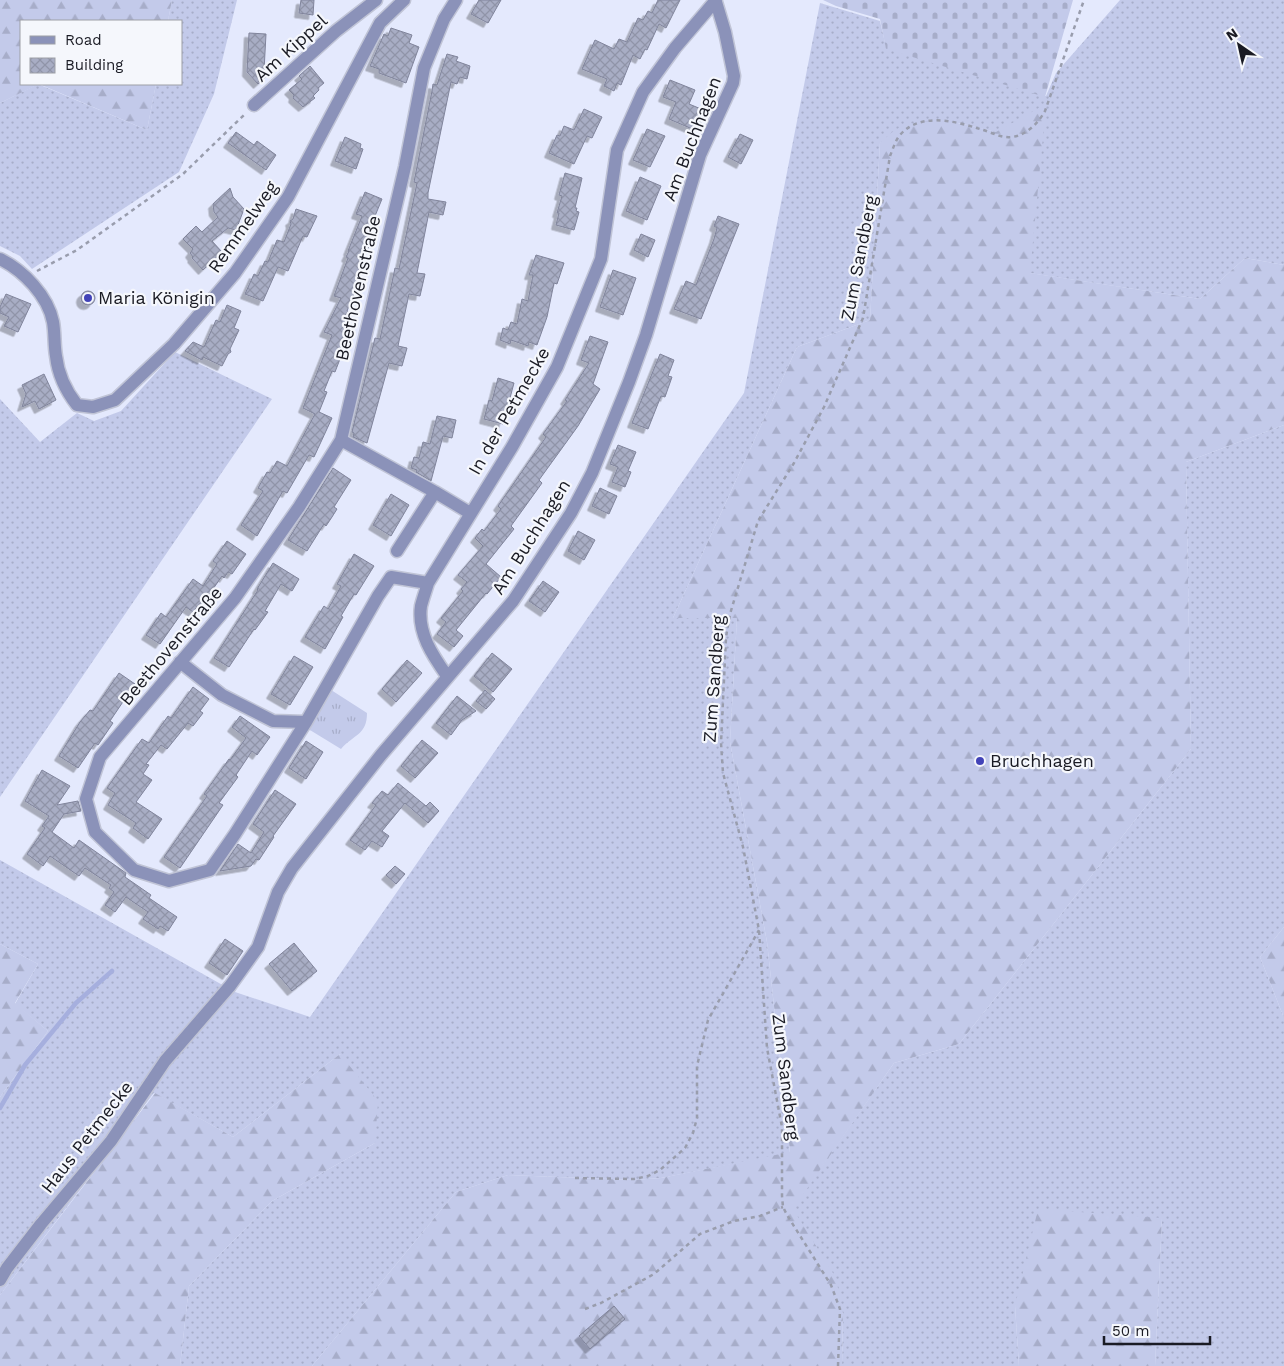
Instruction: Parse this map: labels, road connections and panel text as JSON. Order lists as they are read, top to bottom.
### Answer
{
  "streets": {
    "street": [
      "Am Kippel",
      "Am Buchhagen",
      "Remmelweg",
      "Beethovenstraße",
      "In der Petmecke",
      "Haus Petmecke"
    ],
    "path": ["Zum Sandberg"]
  },
  "crossings": [
    ["Am Buchhagen", "In der Petmecke"],
    ["Am Buchhagen", "Haus Petmecke"],
    ["Beethovenstraße", "In der Petmecke"]
  ],
  "places": ["Maria Königin", "Bruchhagen"],
  "legend": ["Road", "Building"],
  "scale_bar": "50 m",
  "north": "top left"
}
